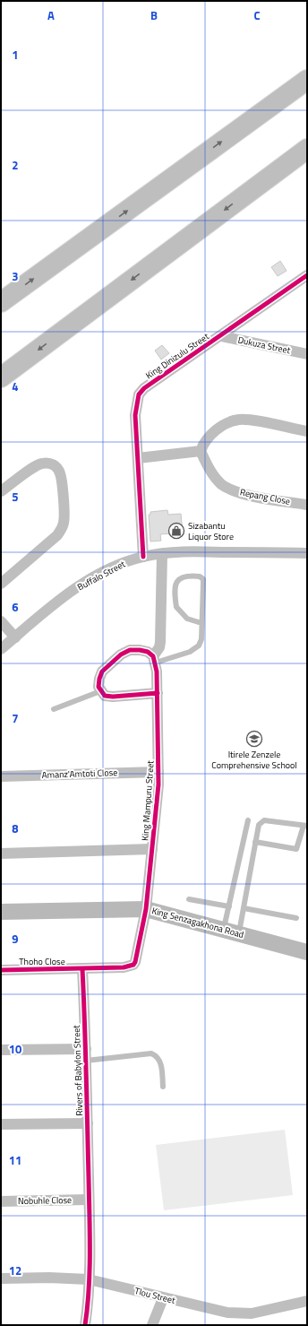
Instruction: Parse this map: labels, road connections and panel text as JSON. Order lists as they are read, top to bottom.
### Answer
{
  "streets": {
    "street": [
      "Dukuza Street",
      "King Dinizulu Street",
      "Repang Close",
      "Buffalo Street",
      "Amanz'Amtoti Close",
      "King Mampuru Street",
      "King Senzagakhona Road",
      "Thoho Close",
      "Rivers of Babylon Street",
      "Nobuhle Close",
      "Tlou Street"
    ]
  },
  "crossings": [
    ["Dukuza Street", "King Dinizulu Street"],
    ["King Dinizulu Street", "Buffalo Street"],
    ["Buffalo Street", "King Mampuru Street"],
    ["Amanz'Amtoti Close", "King Mampuru Street"],
    ["King Mampuru Street", "King Senzagakhona Road"],
    ["Thoho Close", "Rivers of Babylon Street"],
    ["Rivers of Babylon Street", "Nobuhle Close"],
    ["Rivers of Babylon Street", "Tlou Street"]
  ],
  "places": {
    "shop": ["Sizabantu Liquor Store"],
    "school or university": ["Itirele Zenzele Comprehensive School"]
  },
  "grid": {
    "columns": ["A", "B", "C"],
    "rows": [
      "1",
      "2",
      "3",
      "4",
      "5",
      "6",
      "7",
      "8",
      "9",
      "10",
      "11",
      "12"
    ]
  }
}
